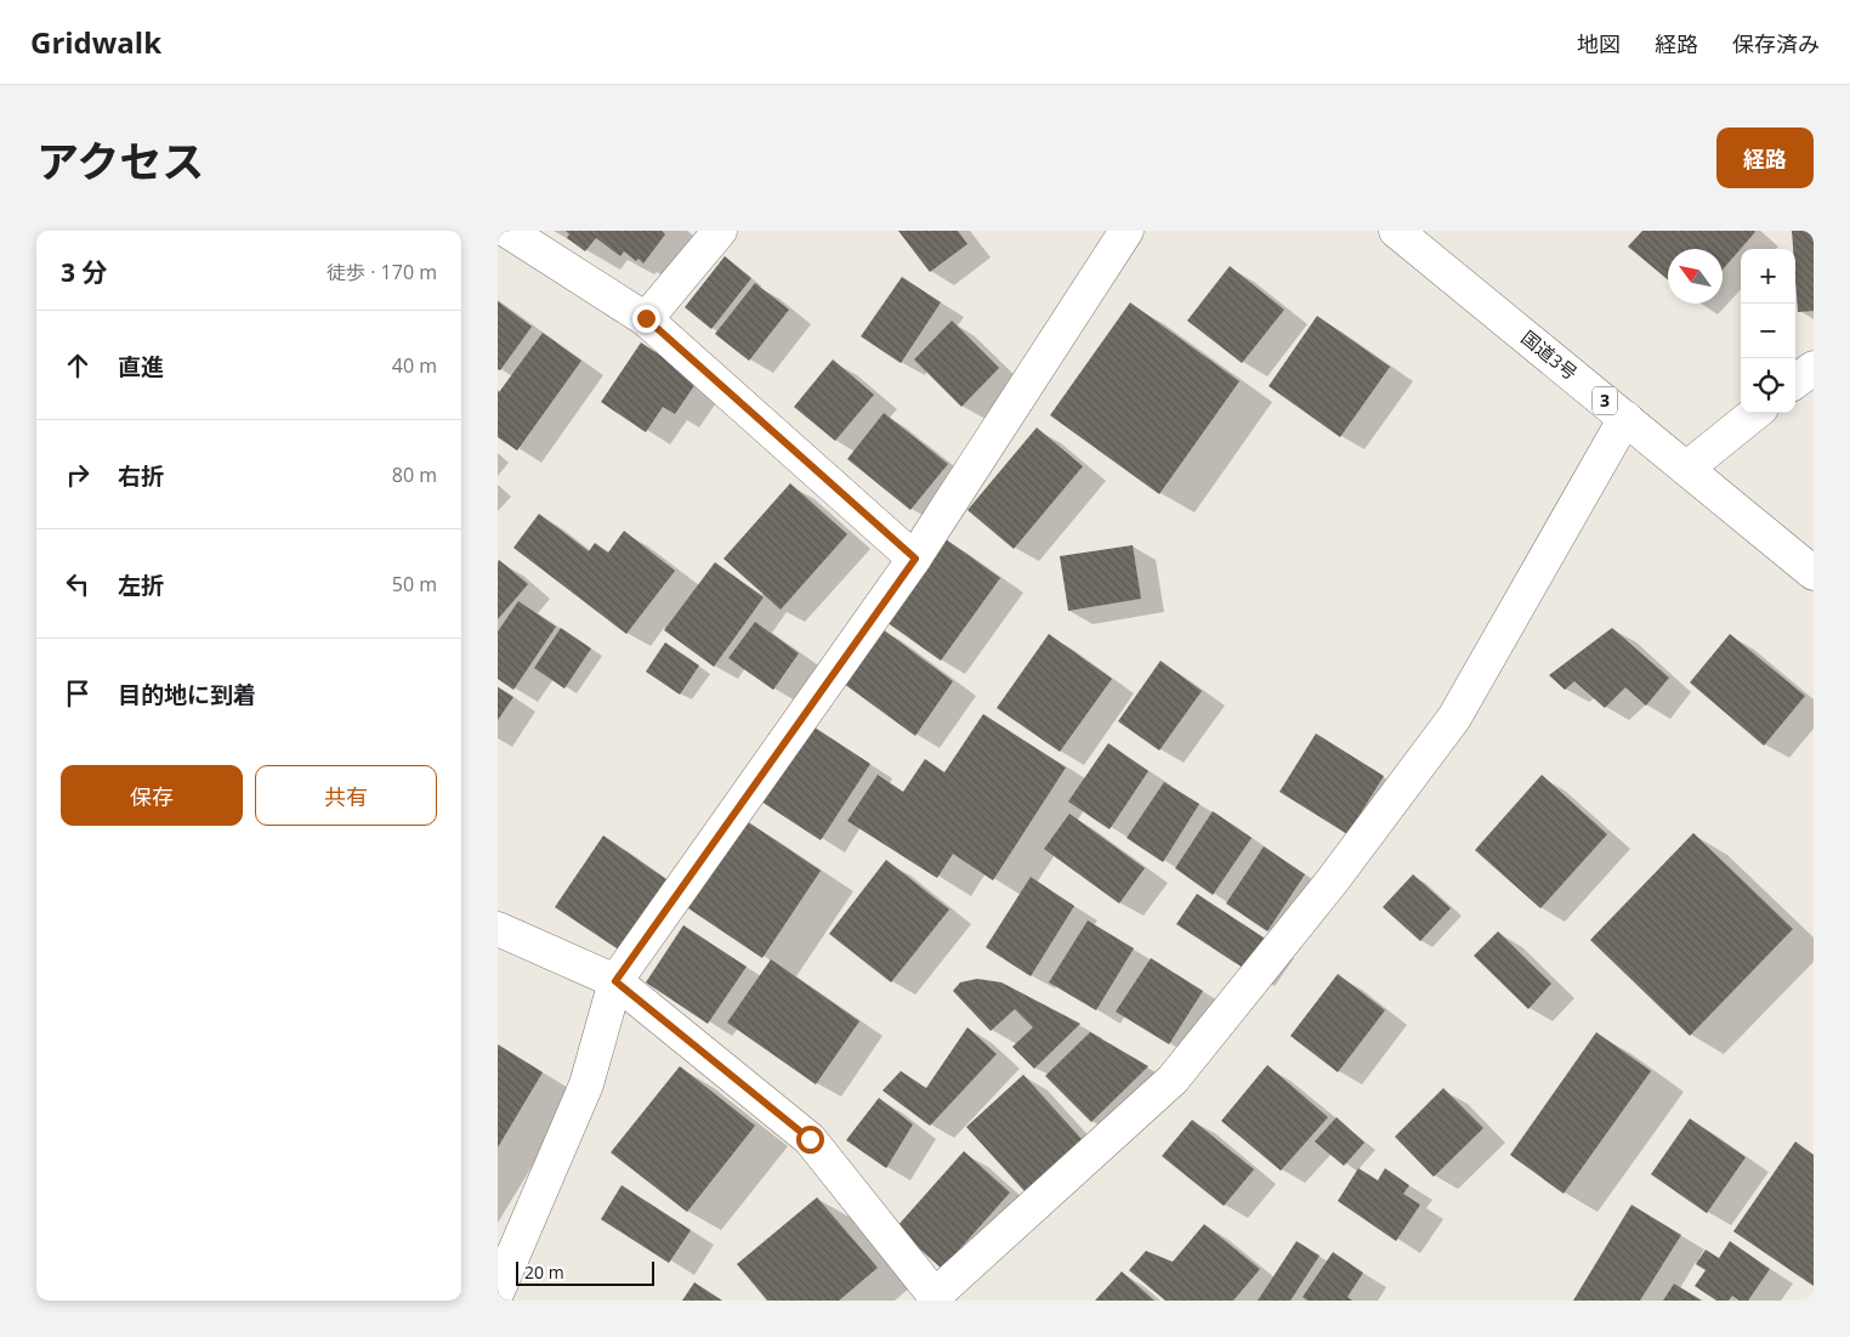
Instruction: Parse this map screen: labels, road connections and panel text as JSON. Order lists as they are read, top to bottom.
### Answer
{
  "streets": {
    "main road": ["国道3号", "3"]
  },
  "scale_bar": "20 m",
  "north": "top left",
  "page": {
    "header": "Gridwalk",
    "nav": ["地図", "経路", "保存済み"],
    "title": "アクセス",
    "buttons": [
      "経路",
      ["保存", "共有"]
    ],
    "heading": ["3 分", "徒歩 · 170 m"],
    "map_buttons": ["+", "−"],
    "list": [
      ["直進", "40 m"],
      ["右折", "80 m"],
      ["左折", "50 m"],
      "目的地に到着"
    ],
    "scale": "20 m"
  }
}
